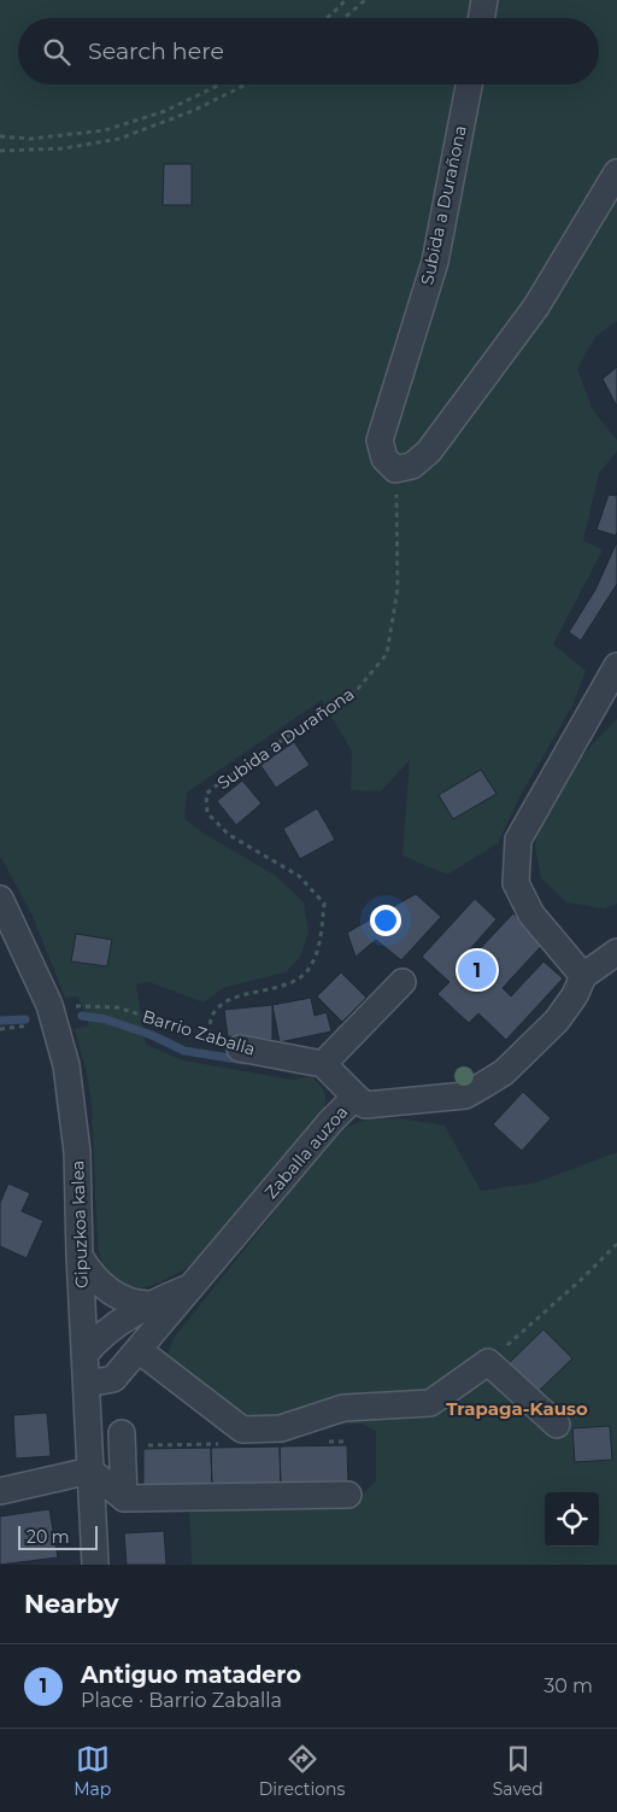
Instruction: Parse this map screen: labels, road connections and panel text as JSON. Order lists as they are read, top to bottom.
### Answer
{
  "streets": {
    "street": [
      "Subida a Durañona",
      "Barrio Zaballa",
      "Zaballa auzoa",
      "Gipuzkoa kalea"
    ]
  },
  "crossings": [
    ["Subida a Durañona", "Barrio Zaballa"]
  ],
  "districts": ["Trapaga-Kauso"],
  "scale_bar": "20 m",
  "page": {
    "search": "Search here",
    "pins": "1",
    "scale": "20 m",
    "heading": "Nearby",
    "list": [
      {
        "mark": "1",
        "name": "Antiguo matadero",
        "note": "Place · Barrio Zaballa",
        "value": "30 m"
      }
    ],
    "nav": ["Map", "Directions", "Saved"]
  }
}
